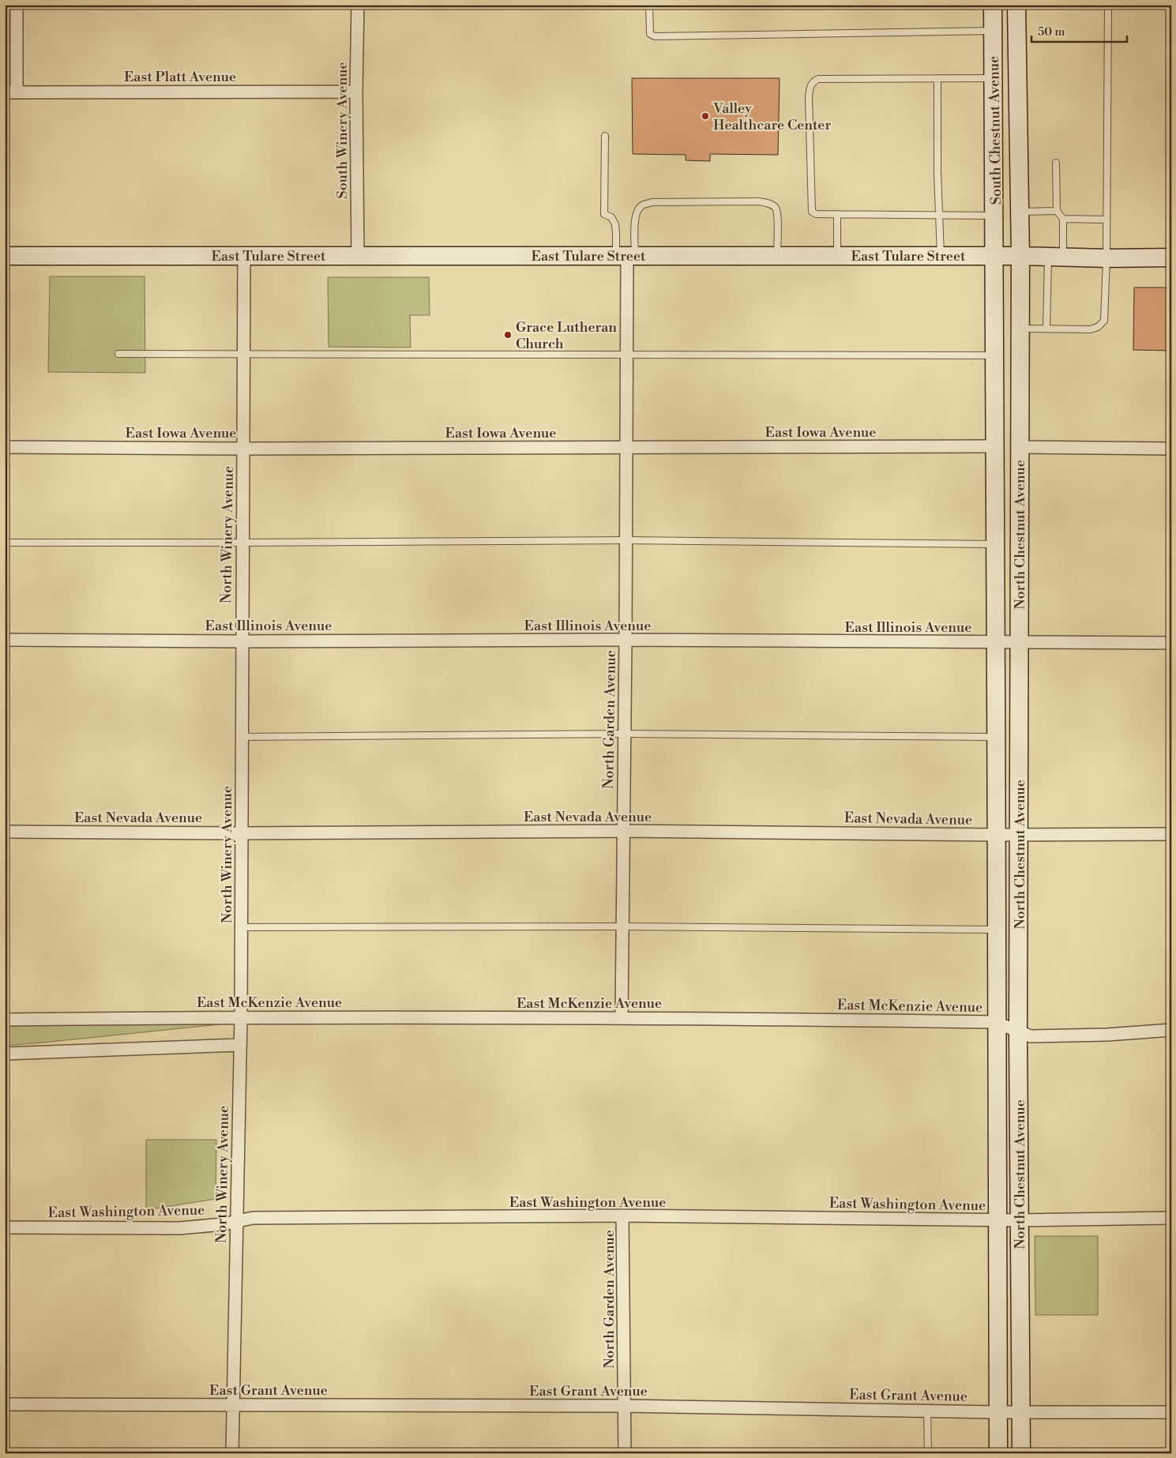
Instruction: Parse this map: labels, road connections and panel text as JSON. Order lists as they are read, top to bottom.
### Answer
{
  "streets": {
    "main road": ["South Chestnut Avenue", "East Tulare Street", "North Chestnut Avenue"],
    "street": [
      "East Platt Avenue",
      "South Winery Avenue",
      "East Iowa Avenue",
      "North Winery Avenue",
      "East Illinois Avenue",
      "North Garden Avenue",
      "East Nevada Avenue",
      "East McKenzie Avenue",
      "East Washington Avenue",
      "East Grant Avenue"
    ]
  },
  "crossings": [
    ["East Platt Avenue", "South Winery Avenue"],
    ["South Winery Avenue", "East Tulare Street"],
    ["South Chestnut Avenue", "East Tulare Street"],
    ["South Chestnut Avenue", "North Chestnut Avenue"],
    ["East Tulare Street", "North Winery Avenue"],
    ["East Tulare Street", "North Chestnut Avenue"],
    ["East Tulare Street", "North Garden Avenue"],
    ["East Iowa Avenue", "North Winery Avenue"],
    ["East Iowa Avenue", "North Chestnut Avenue"],
    ["East Iowa Avenue", "North Garden Avenue"],
    ["North Winery Avenue", "East Illinois Avenue"],
    ["North Winery Avenue", "East Nevada Avenue"],
    ["North Winery Avenue", "East McKenzie Avenue"],
    ["North Winery Avenue", "East Washington Avenue"],
    ["North Winery Avenue", "East Grant Avenue"],
    ["North Chestnut Avenue", "East Illinois Avenue"],
    ["North Chestnut Avenue", "East Nevada Avenue"],
    ["North Chestnut Avenue", "East McKenzie Avenue"],
    ["North Chestnut Avenue", "East Washington Avenue"],
    ["North Chestnut Avenue", "East Grant Avenue"],
    ["East Illinois Avenue", "North Garden Avenue"],
    ["North Garden Avenue", "East Nevada Avenue"],
    ["North Garden Avenue", "East McKenzie Avenue"],
    ["North Garden Avenue", "East Washington Avenue"],
    ["North Garden Avenue", "East Grant Avenue"]
  ],
  "places": ["Valley Healthcare Center", "Grace Lutheran Church"],
  "scale_bar": "50 m"
}
